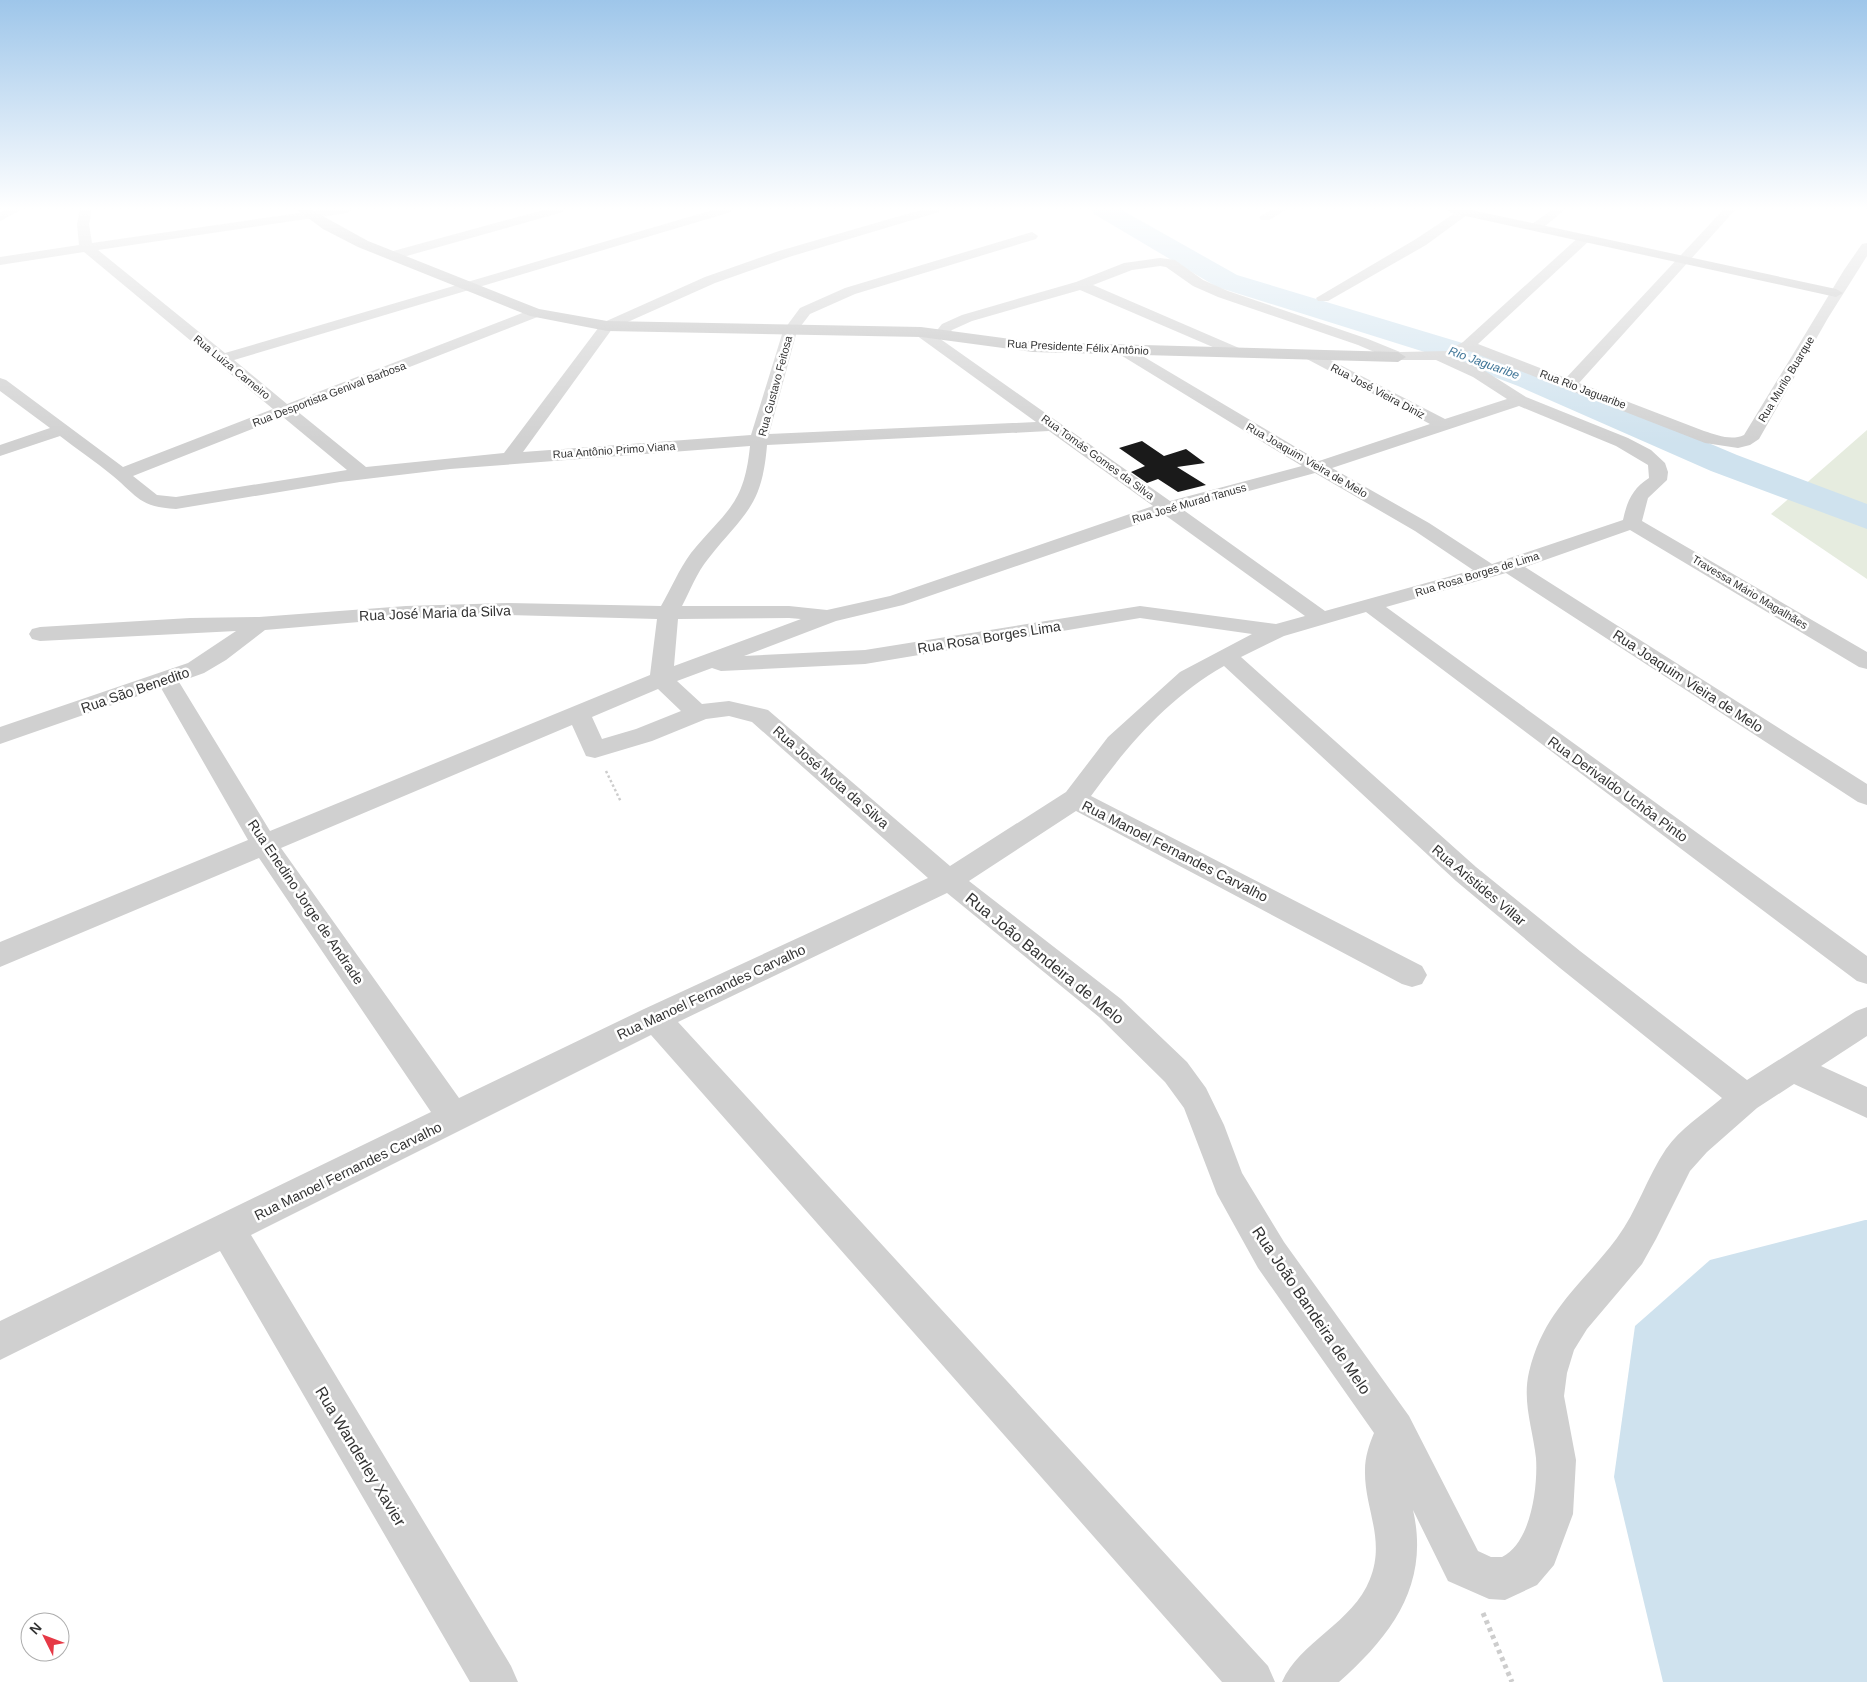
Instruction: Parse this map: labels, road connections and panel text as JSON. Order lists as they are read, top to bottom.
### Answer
{
  "streets": {
    "street": [
      "Rua Presidente Félix Antônio",
      "Rua Luiza Carneiro",
      "Rua Murilo Buarque",
      "Rua Gustavo Feitosa",
      "Rua Rio Jaguaribe",
      "Rua José Vieira Diniz",
      "Rua Desportista Genival Barbosa",
      "Rua Antônio Primo Viana",
      "Rua Tomás Gomes da Silva",
      "Rua Joaquim Vieira de Melo",
      "Rua José Murad Tanuss",
      "Rua Rosa Borges de Lima",
      "Travessa Mário Magalhães",
      "Rua José Maria da Silva",
      "Rua Rosa Borges Lima",
      "Rua São Benedito",
      "Rua José Mota da Silva",
      "Rua Derivaldo Uchõa Pinto",
      "Rua Manoel Fernandes Carvalho",
      "Rua Aristides Villar",
      "Rua Enedino Jorge de Andrade",
      "Rua João Bandeira de Melo",
      "Rua Wanderley Xavier"
    ]
  },
  "crossings": [
    ["Rua Presidente Félix Antônio", "Rua Gustavo Feitosa"],
    ["Rua Presidente Félix Antônio", "Rua José Vieira Diniz"],
    ["Rua Presidente Félix Antônio", "Rua Desportista Genival Barbosa"],
    ["Rua Presidente Félix Antônio", "Rua Tomás Gomes da Silva"],
    ["Rua Presidente Félix Antônio", "Rua Joaquim Vieira de Melo"],
    ["Rua Luiza Carneiro", "Rua Desportista Genival Barbosa"],
    ["Rua Luiza Carneiro", "Rua Antônio Primo Viana"],
    ["Rua Murilo Buarque", "Rua Rio Jaguaribe"],
    ["Rua Gustavo Feitosa", "Rua Antônio Primo Viana"],
    ["Rua Gustavo Feitosa", "Rua José Maria da Silva"],
    ["Rua José Vieira Diniz", "Rua José Murad Tanuss"],
    ["Rua Desportista Genival Barbosa", "Rua Antônio Primo Viana"],
    ["Rua Antônio Primo Viana", "Rua Tomás Gomes da Silva"],
    ["Rua Tomás Gomes da Silva", "Rua José Murad Tanuss"],
    ["Rua Tomás Gomes da Silva", "Rua Rosa Borges de Lima"],
    ["Rua Joaquim Vieira de Melo", "Rua José Murad Tanuss"],
    ["Rua Joaquim Vieira de Melo", "Rua Rosa Borges de Lima"],
    ["Rua José Murad Tanuss", "Rua José Maria da Silva"],
    ["Rua Rosa Borges de Lima", "Travessa Mário Magalhães"],
    ["Rua Rosa Borges de Lima", "Rua Rosa Borges Lima"],
    ["Rua Rosa Borges de Lima", "Rua Derivaldo Uchõa Pinto"],
    ["Rua Rosa Borges de Lima", "Rua Manoel Fernandes Carvalho"],
    ["Rua Rosa Borges de Lima", "Rua Aristides Villar"],
    ["Rua José Maria da Silva", "Rua São Benedito"],
    ["Rua São Benedito", "Rua Enedino Jorge de Andrade"],
    ["Rua José Mota da Silva", "Rua Manoel Fernandes Carvalho"],
    ["Rua José Mota da Silva", "Rua João Bandeira de Melo"],
    ["Rua Manoel Fernandes Carvalho", "Rua Enedino Jorge de Andrade"],
    ["Rua Manoel Fernandes Carvalho", "Rua João Bandeira de Melo"],
    ["Rua Manoel Fernandes Carvalho", "Rua Wanderley Xavier"]
  ],
  "water": ["Rio Jaguaribe"],
  "north": "top left"
}
